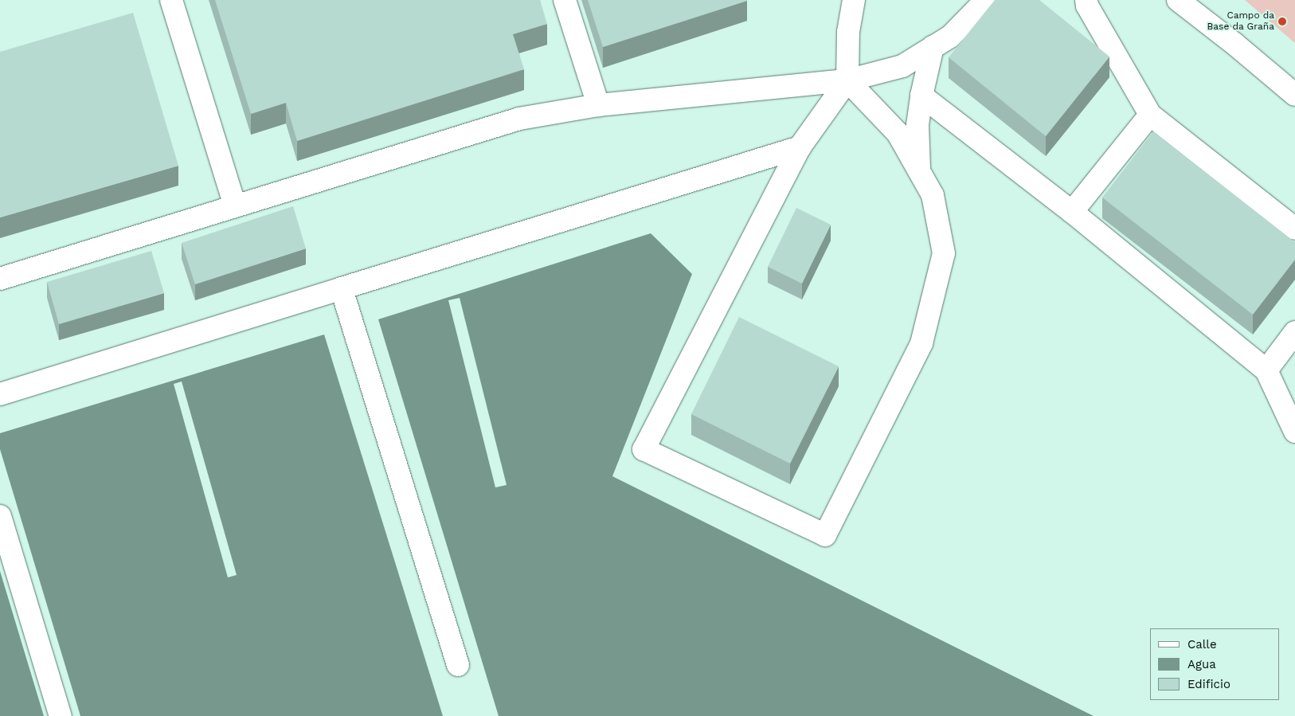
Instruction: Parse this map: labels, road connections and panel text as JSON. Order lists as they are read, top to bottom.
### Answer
{
  "places": ["Campo da Base da Graña"],
  "legend": ["Calle", "Agua", "Edificio"]
}
